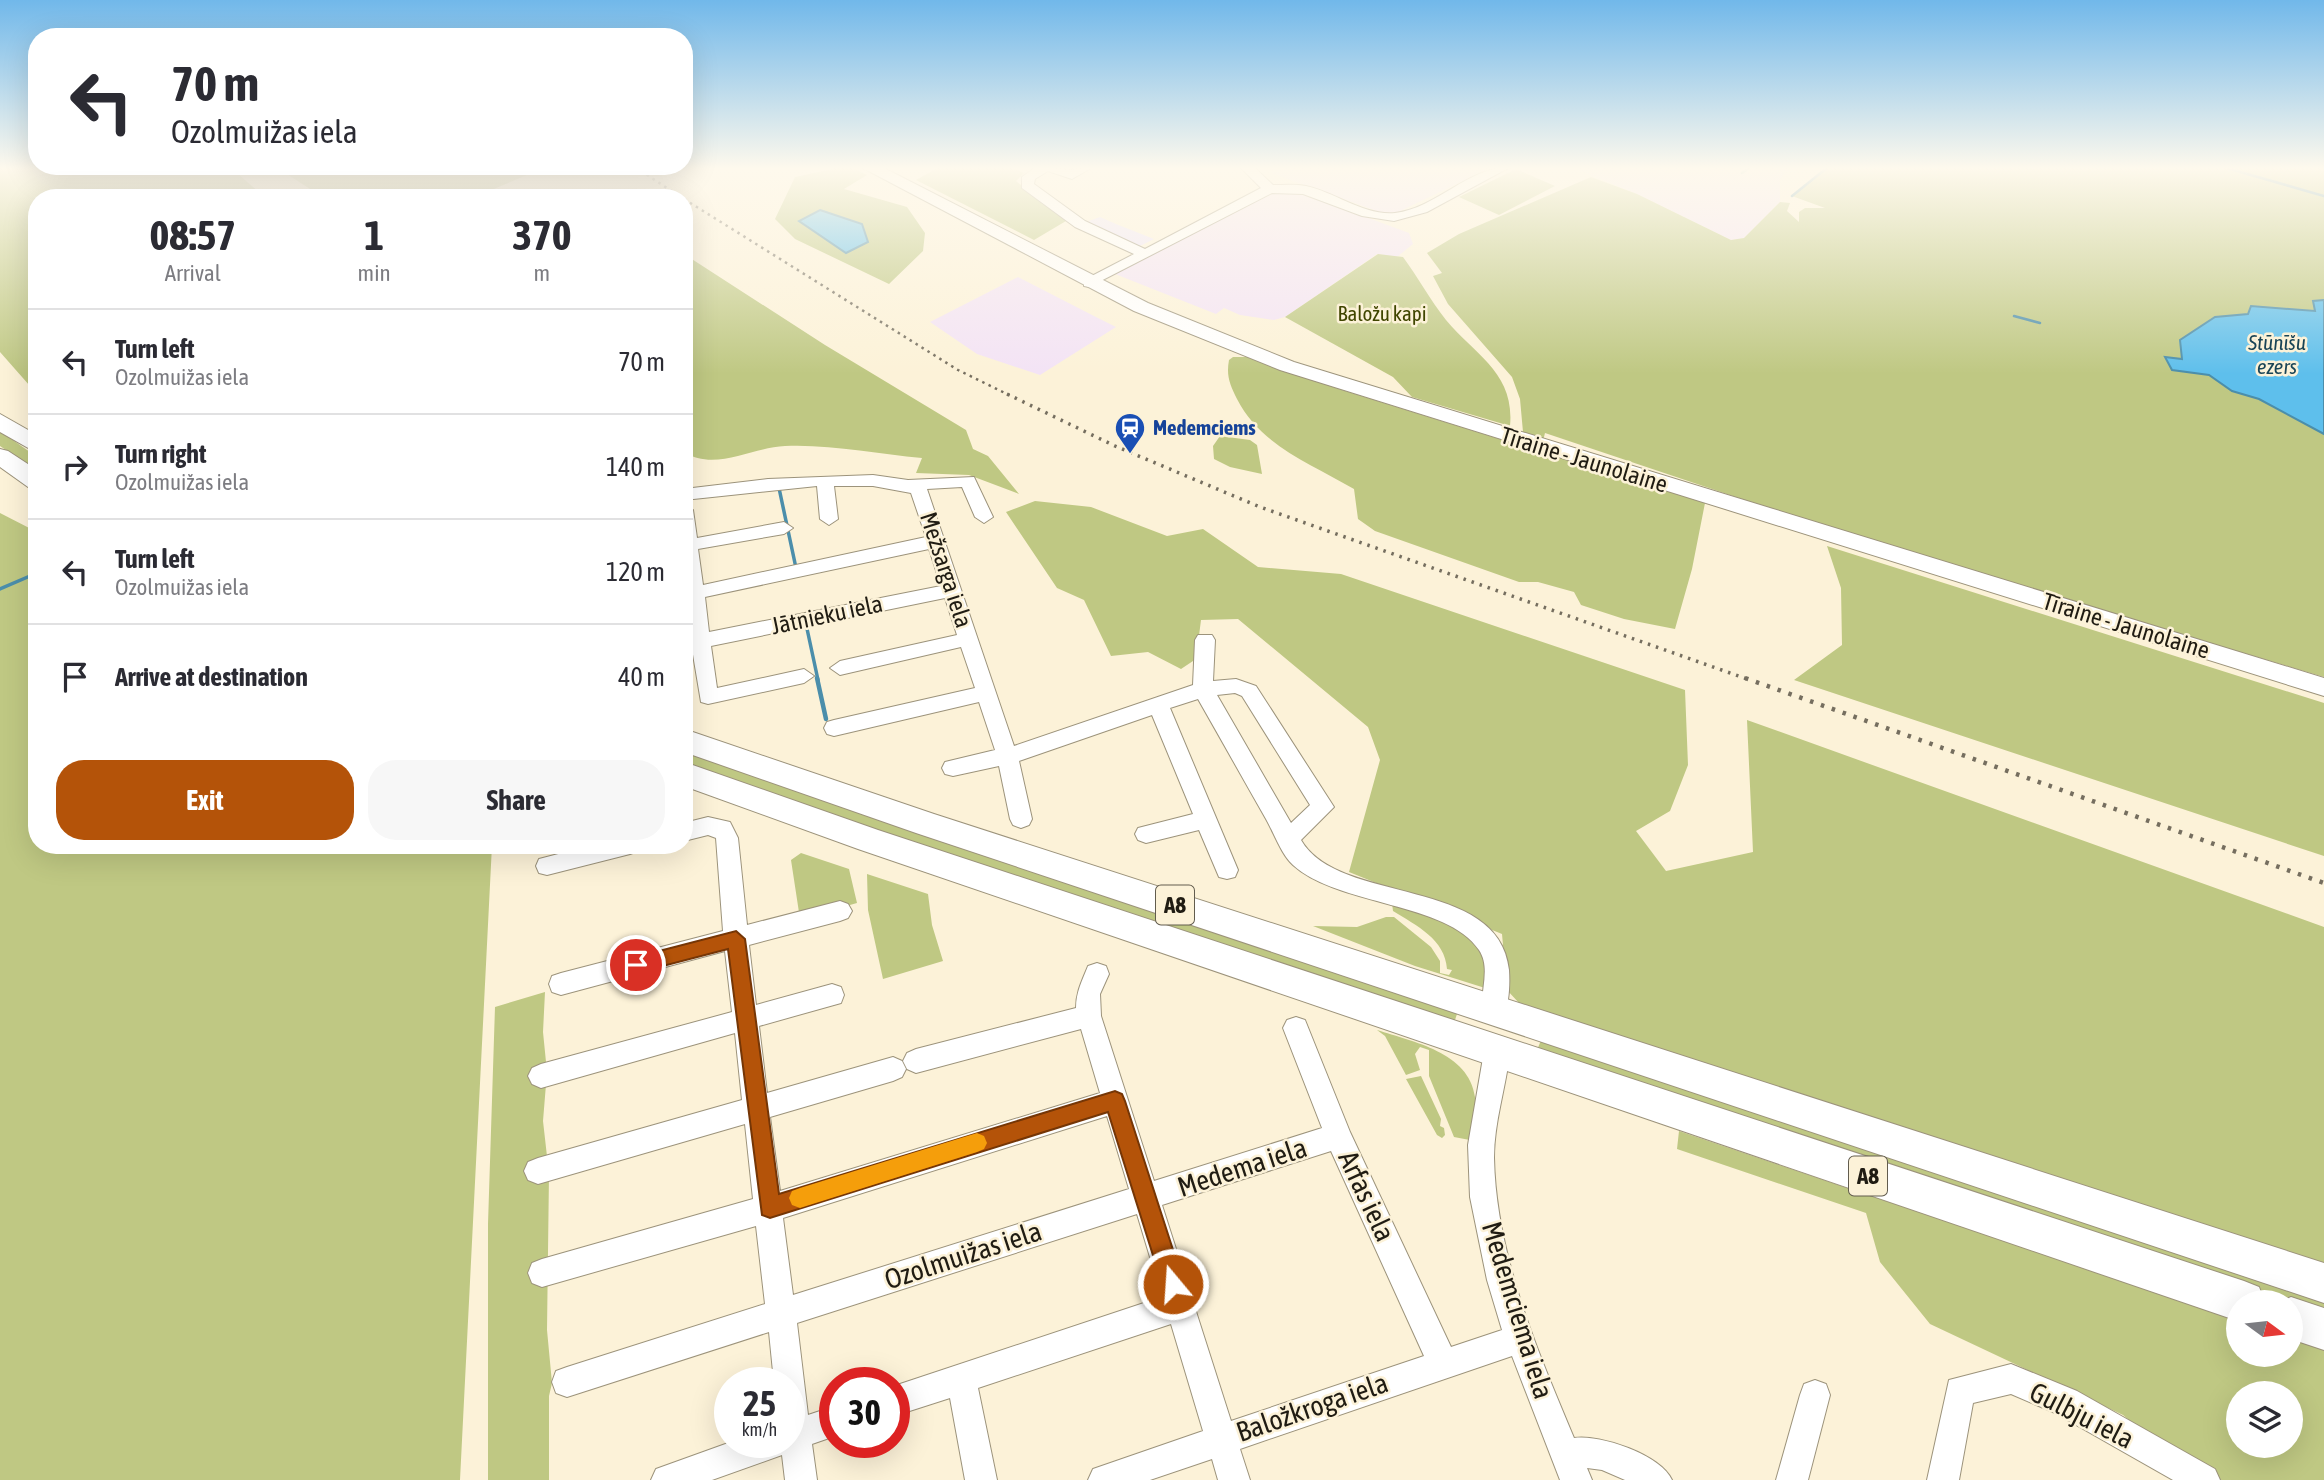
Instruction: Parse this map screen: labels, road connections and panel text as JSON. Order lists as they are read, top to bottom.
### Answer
{
  "streets": {
    "highway": ["A8"],
    "main road": ["Tīraine - Jaunolaine"],
    "street": [
      "Mežsarga iela",
      "Jātnieku iela",
      "Medema iela",
      "Arfas iela",
      "Ozolmuižas iela",
      "Medemciema iela",
      "Baložkroga iela",
      "Gulbju iela"
    ]
  },
  "crossings": [
    ["Mežsarga iela", "Jātnieku iela"],
    ["A8", "Medemciema iela"],
    ["Medema iela", "Arfas iela"],
    ["Medema iela", "Ozolmuižas iela"],
    ["Medema iela", "Baložkroga iela"],
    ["Arfas iela", "Baložkroga iela"],
    ["Medemciema iela", "Baložkroga iela"]
  ],
  "water": ["Stūnīšu ezers"],
  "parks": ["Baložu kapi"],
  "places": {
    "station": ["Medemciems"]
  },
  "north": "right",
  "page": {
    "turn": ["70 m", "Ozolmuižas iela"],
    "eta": [
      "08:57",
      "Arrival",
      "1",
      "min",
      "370",
      "m"
    ],
    "list": [
      {
        "name": "Turn left",
        "note": "Ozolmuižas iela",
        "value": "70 m"
      },
      {
        "name": "Turn right",
        "note": "Ozolmuižas iela",
        "value": "140 m"
      },
      {
        "name": "Turn left",
        "note": "Ozolmuižas iela",
        "value": "120 m"
      },
      {
        "name": "Arrive at destination",
        "value": "40 m"
      }
    ],
    "buttons": ["Exit", "Share"],
    "speed": "25 km/h",
    "limit": "30"
  }
}
